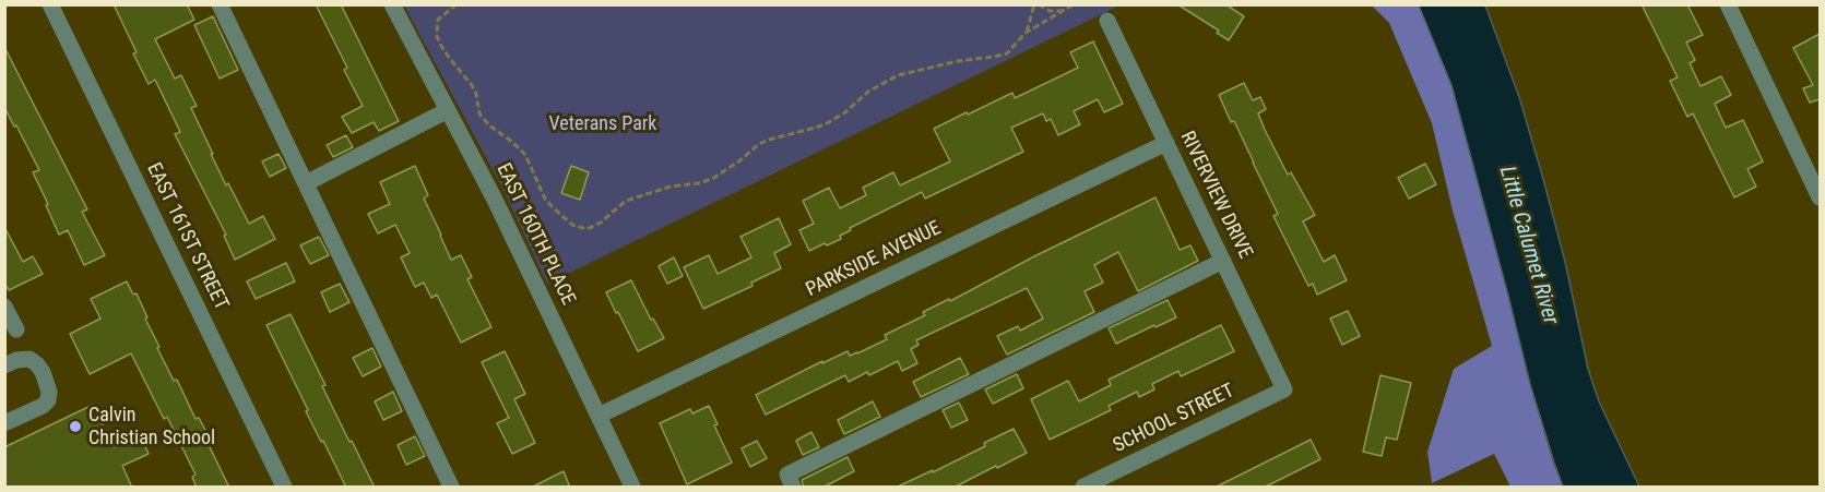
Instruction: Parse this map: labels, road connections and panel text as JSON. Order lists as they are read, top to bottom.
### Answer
{
  "streets": {
    "street": [
      "RIVERVIEW DRIVE",
      "EAST 160TH PLACE",
      "EAST 161ST STREET",
      "PARKSIDE AVENUE",
      "SCHOOL STREET"
    ]
  },
  "crossings": [
    ["RIVERVIEW DRIVE", "PARKSIDE AVENUE"],
    ["RIVERVIEW DRIVE", "SCHOOL STREET"],
    ["EAST 160TH PLACE", "PARKSIDE AVENUE"]
  ],
  "water": ["Little Calumet River"],
  "parks": ["Veterans Park"],
  "places": ["Calvin Christian School"]
}
